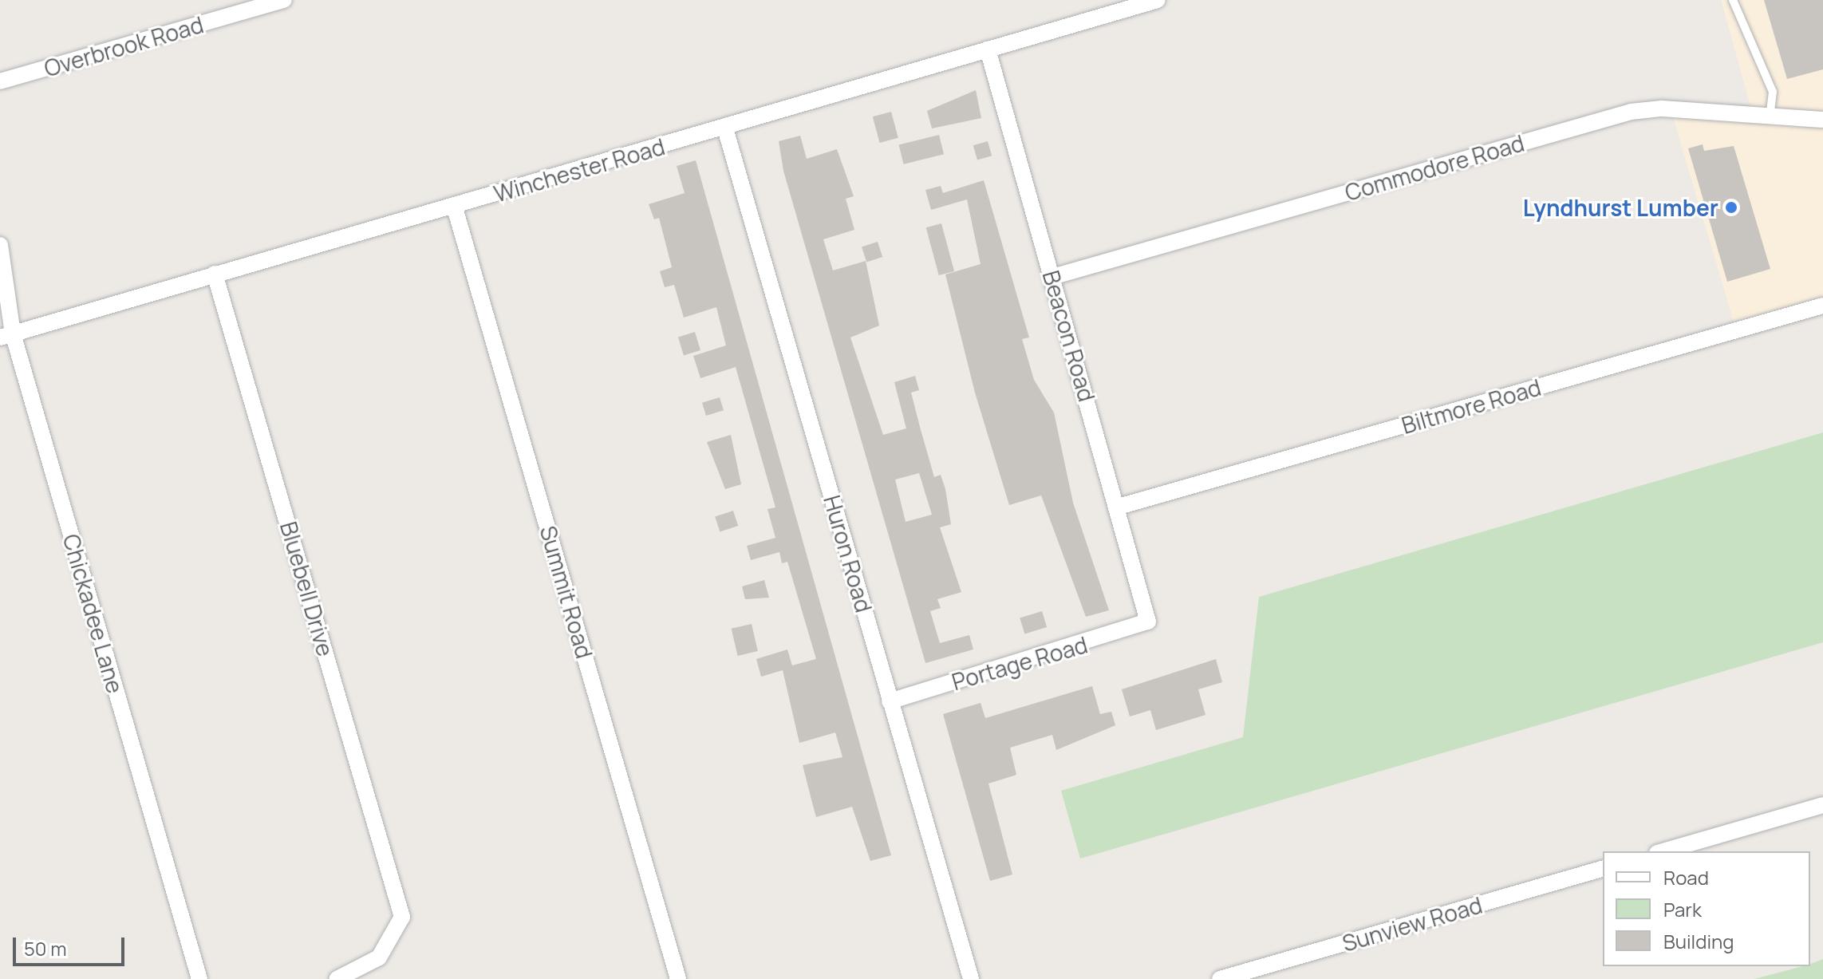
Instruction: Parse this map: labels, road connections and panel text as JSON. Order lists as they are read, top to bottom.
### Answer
{
  "streets": {
    "street": [
      "Overbrook Road",
      "Commodore Road",
      "Winchester Road",
      "Beacon Road",
      "Biltmore Road",
      "Huron Road",
      "Bluebell Drive",
      "Summit Road",
      "Chickadee Lane",
      "Portage Road",
      "Sunview Road"
    ]
  },
  "crossings": [
    ["Commodore Road", "Beacon Road"],
    ["Winchester Road", "Beacon Road"],
    ["Winchester Road", "Huron Road"],
    ["Winchester Road", "Bluebell Drive"],
    ["Winchester Road", "Summit Road"],
    ["Winchester Road", "Chickadee Lane"],
    ["Beacon Road", "Biltmore Road"],
    ["Beacon Road", "Portage Road"],
    ["Huron Road", "Portage Road"]
  ],
  "places": ["Lyndhurst Lumber"],
  "legend": ["Road", "Park", "Building"],
  "scale_bar": "50 m"
}
